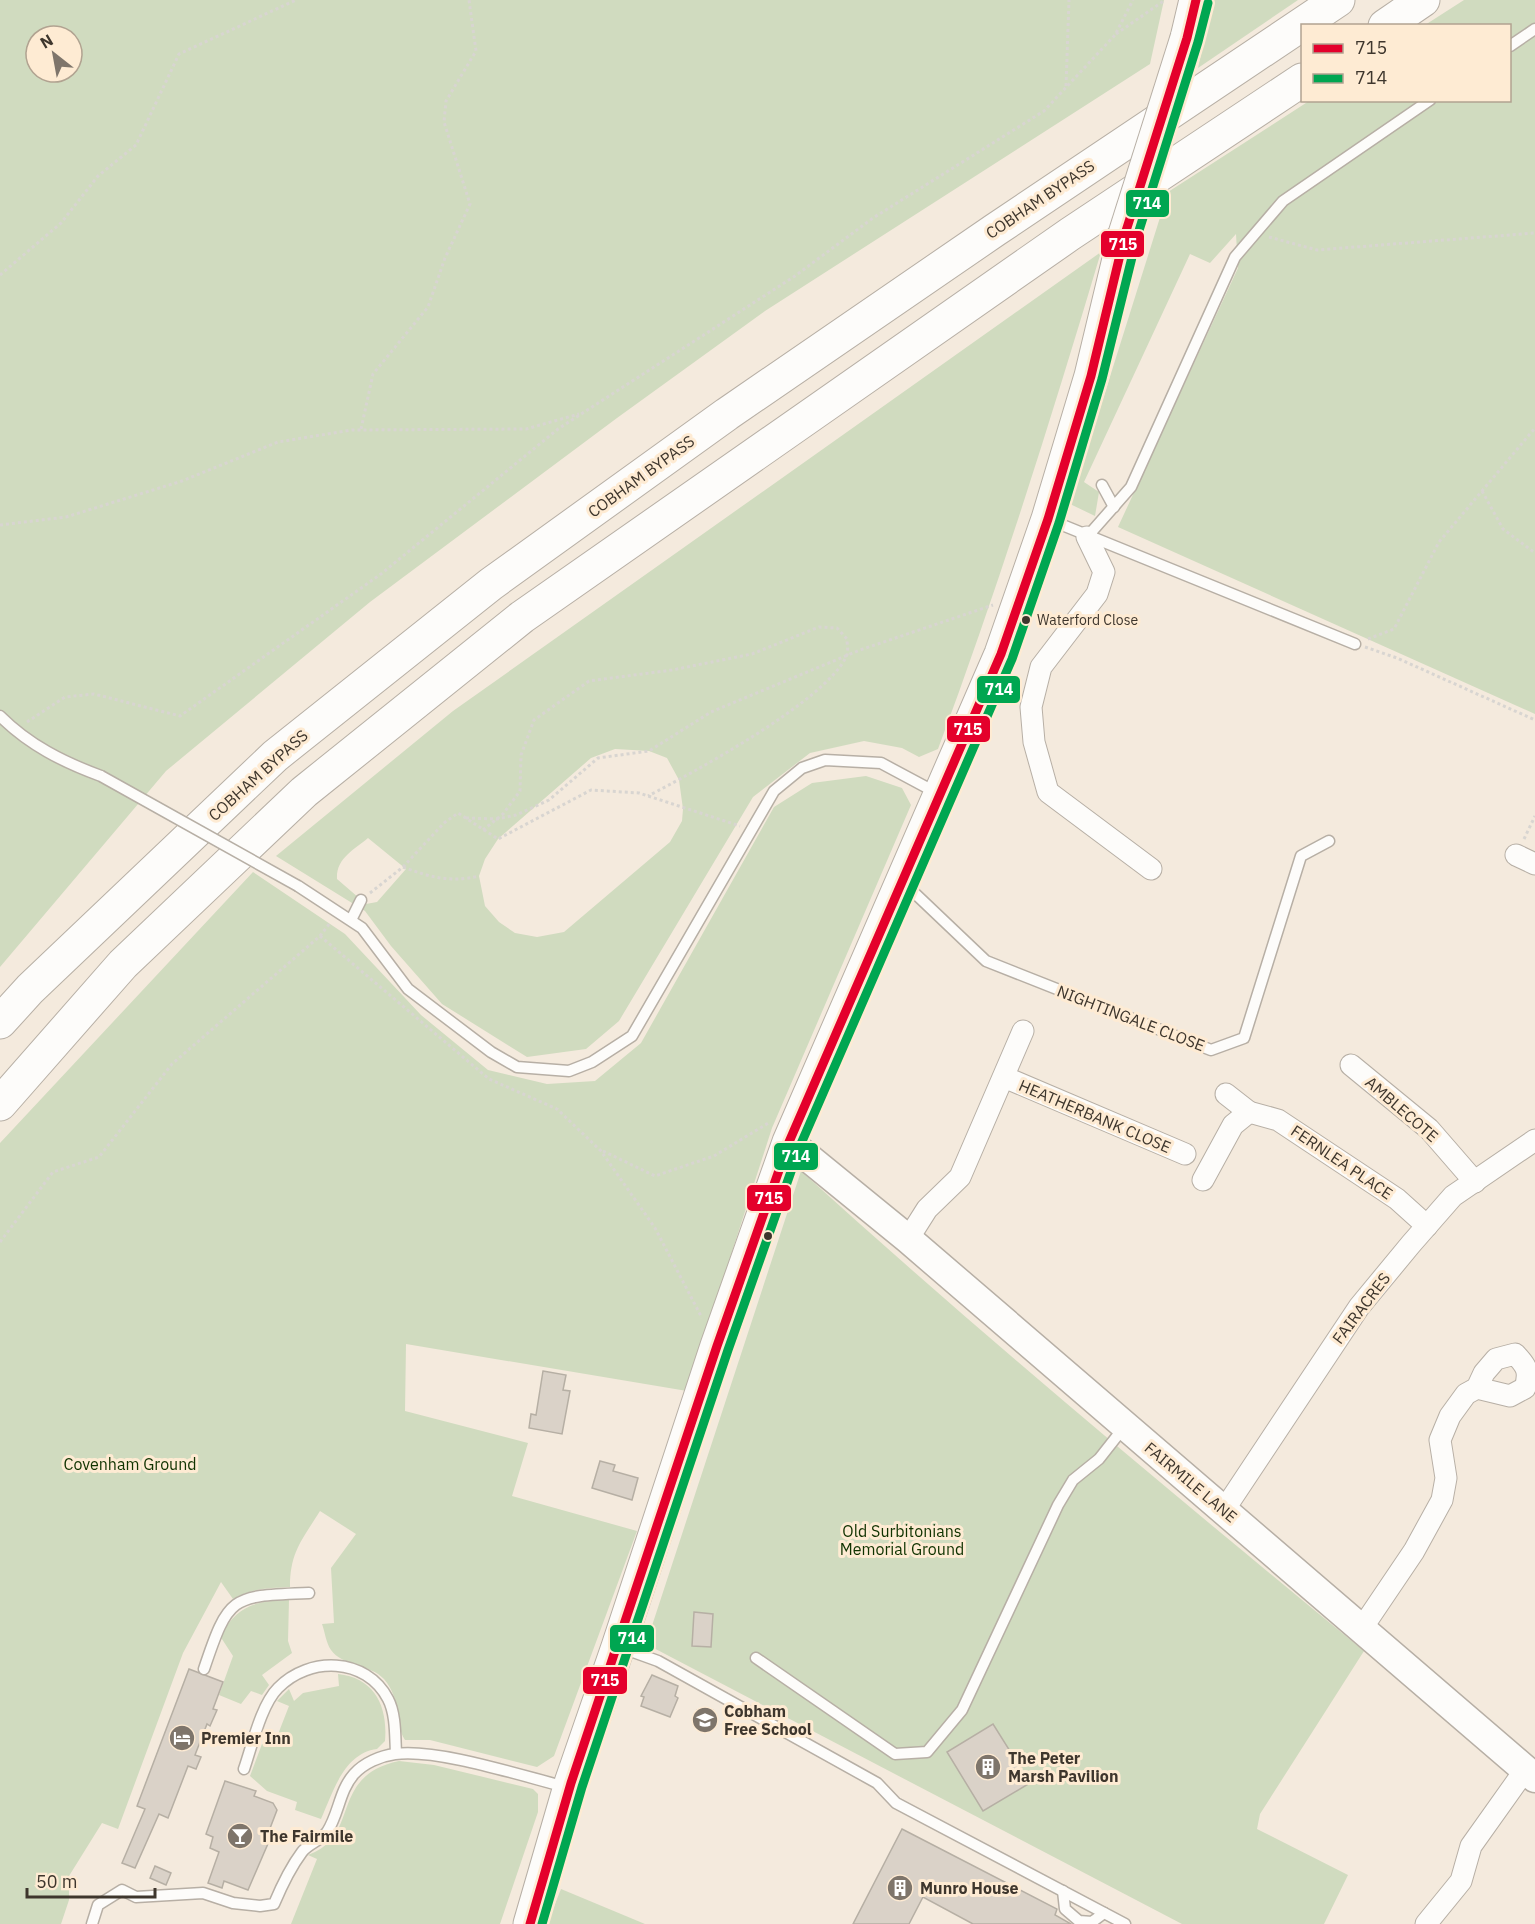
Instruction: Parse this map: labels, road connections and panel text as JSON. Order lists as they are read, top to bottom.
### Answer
{
  "streets": {
    "main road": ["COBHAM BYPASS"],
    "street": [
      "AMBLECOTE",
      "HEATHERBANK CLOSE",
      "FERNLEA PLACE",
      "FAIRACRES",
      "FAIRMILE LANE"
    ],
    "lane": ["NIGHTINGALE CLOSE"]
  },
  "crossings": [
    ["AMBLECOTE", "FAIRACRES"],
    ["FERNLEA PLACE", "FAIRACRES"],
    ["FAIRACRES", "FAIRMILE LANE"]
  ],
  "parks": ["Covenham Ground", "Old Surbitonians Memorial Ground"],
  "places": {
    "other": ["Waterford Close"],
    "school or university": ["Cobham Free School"],
    "hotel": ["Premier Inn"],
    "building": ["The Peter Marsh Pavilion", "Munro House"],
    "bar": ["The Fairmile"]
  },
  "lines": ["transit line 715", "transit line 714"],
  "legend": ["715", "714"],
  "scale_bar": "50 m",
  "north": "top left"
}
